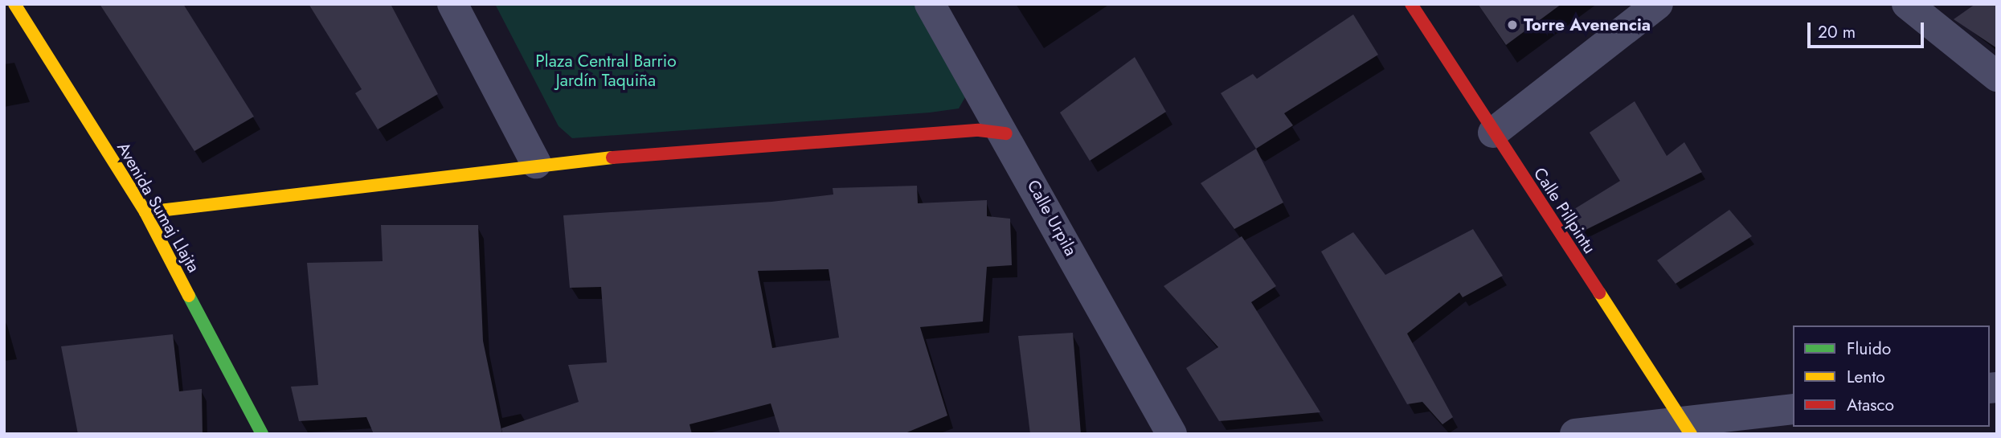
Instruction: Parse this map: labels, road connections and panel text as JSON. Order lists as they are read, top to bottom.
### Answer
{
  "streets": {
    "street": ["Avenida Sumaj Llajta", "Calle Pillpintu", "Calle Urpila"]
  },
  "parks": ["Plaza Central Barrio Jardín Taquiña"],
  "places": ["Torre Avenencia"],
  "legend": ["Fluido", "Lento", "Atasco"],
  "scale_bar": "20 m"
}
